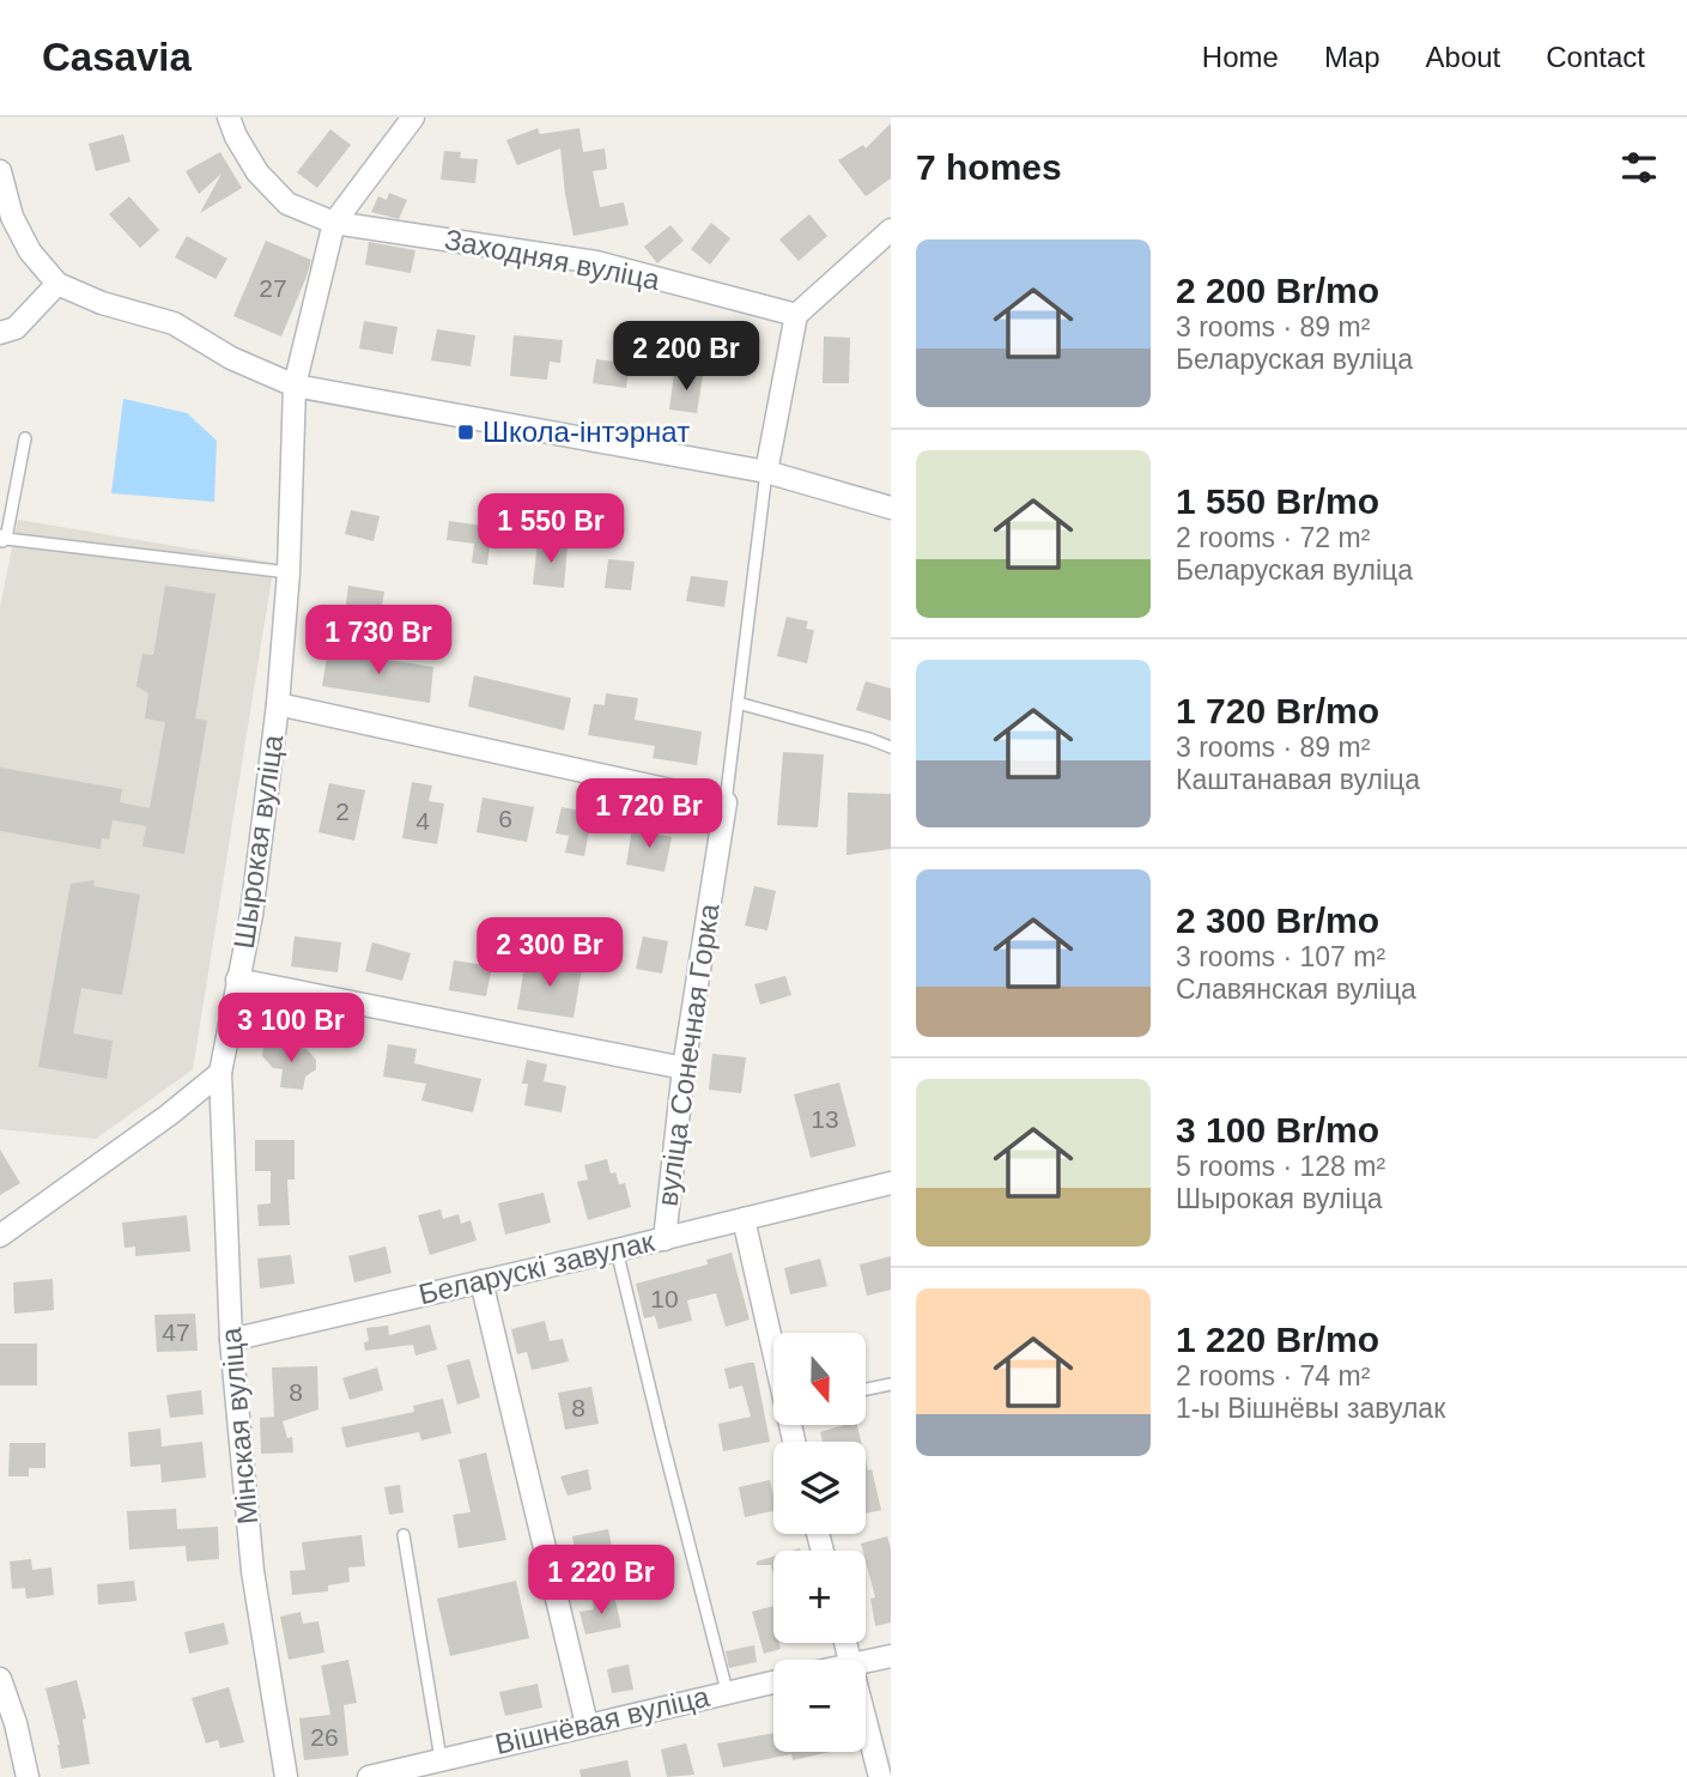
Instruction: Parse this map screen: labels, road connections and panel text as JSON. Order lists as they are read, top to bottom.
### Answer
{
  "streets": {
    "street": [
      "Заходняя вуліца",
      "Шырокая вуліца",
      "вуліца Сонечная Горка",
      "Беларускі завулак",
      "Мінская вуліца",
      "Вішнёвая вуліца"
    ]
  },
  "crossings": [
    ["Заходняя вуліца", "Шырокая вуліца"],
    ["Шырокая вуліца", "Мінская вуліца"],
    ["вуліца Сонечная Горка", "Беларускі завулак"],
    ["Беларускі завулак", "Мінская вуліца"]
  ],
  "places": {
    "transit": ["Школа-інтэрнат"]
  },
  "house_numbers": [
    "27",
    "2",
    "6",
    "4",
    "13",
    "10",
    "47",
    "8",
    "8",
    "26"
  ],
  "north": "bottom",
  "page": {
    "header": "Casavia",
    "nav": [
      "Home",
      "Map",
      "About",
      "Contact"
    ],
    "heading": "7 homes",
    "list": [
      {
        "name": "2 200 Br/mo",
        "note": "3 rooms · 89 m² · Беларуская вуліца"
      },
      {
        "name": "1 550 Br/mo",
        "note": "2 rooms · 72 m² · Беларуская вуліца"
      },
      {
        "name": "1 720 Br/mo",
        "note": "3 rooms · 89 m² · Каштанавая вуліца"
      },
      {
        "name": "2 300 Br/mo",
        "note": "3 rooms · 107 m² · Славянская вуліца"
      },
      {
        "name": "3 100 Br/mo",
        "note": "5 rooms · 128 m² · Шырокая вуліца"
      },
      {
        "name": "1 220 Br/mo",
        "note": "2 rooms · 74 m² · 1-ы Вішнёвы завулак"
      }
    ],
    "price": [
      "2 200 Br",
      "1 550 Br",
      "1 730 Br",
      "1 720 Br",
      "2 300 Br",
      "3 100 Br",
      "1 220 Br"
    ],
    "map_buttons": ["+", "−"]
  }
}
